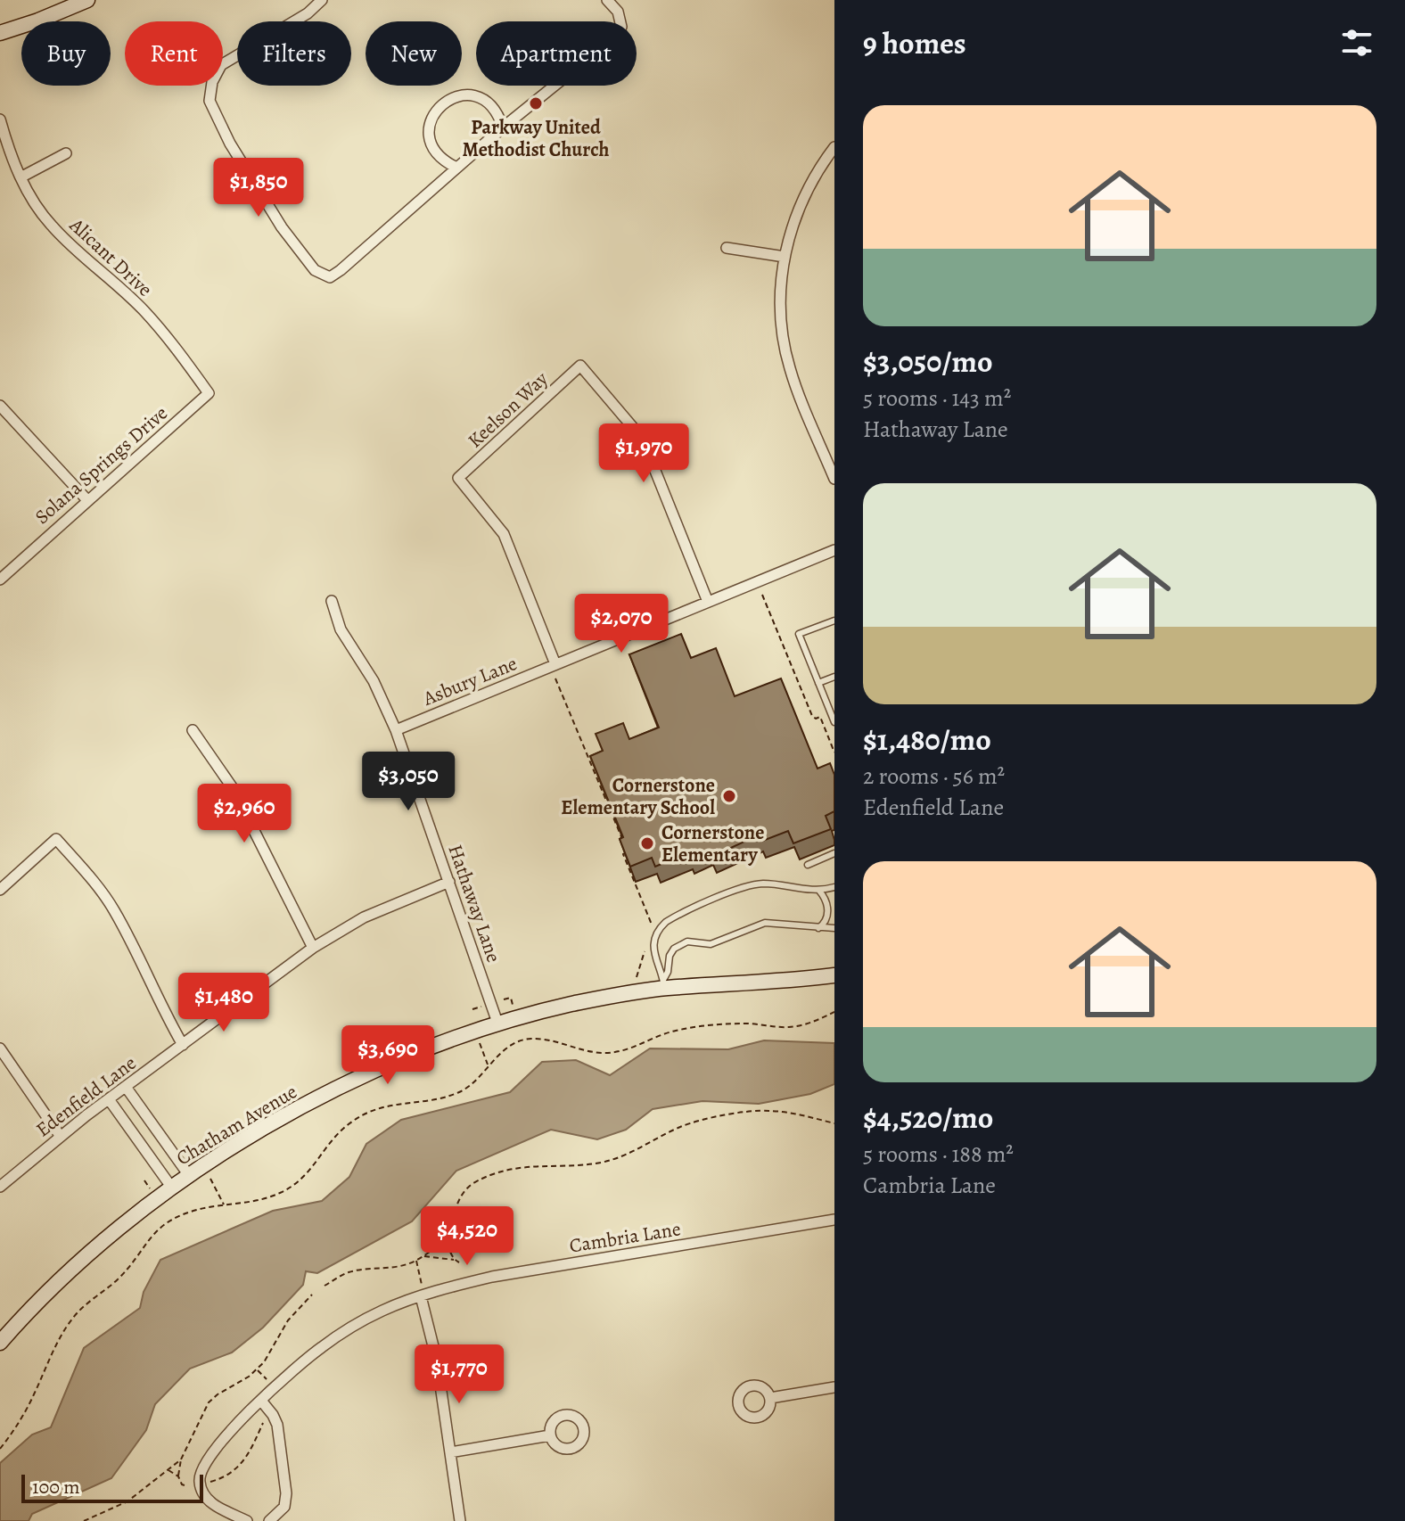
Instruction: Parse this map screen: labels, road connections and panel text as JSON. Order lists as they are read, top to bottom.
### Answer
{
  "streets": {
    "street": [
      "Alicant Drive",
      "Keelson Way",
      "Solana Springs Drive",
      "Asbury Lane",
      "Hathaway Lane",
      "Edenfield Lane",
      "Chatham Avenue",
      "Cambria Lane"
    ]
  },
  "crossings": [
    ["Alicant Drive", "Solana Springs Drive"],
    ["Keelson Way", "Asbury Lane"],
    ["Asbury Lane", "Hathaway Lane"],
    ["Hathaway Lane", "Edenfield Lane"],
    ["Hathaway Lane", "Chatham Avenue"]
  ],
  "places": ["Parkway United Methodist Church", "Cornerstone Elementary School", "Cornerstone Elementary"],
  "scale_bar": "100 m",
  "page": {
    "heading": "9 homes",
    "chip": [
      "Buy",
      "Rent",
      "Filters",
      "New",
      "Apartment"
    ],
    "list": [
      {
        "name": "$3,050/mo",
        "note": "5 rooms · 143 m² · Hathaway Lane"
      },
      {
        "name": "$1,480/mo",
        "note": "2 rooms · 56 m² · Edenfield Lane"
      },
      {
        "name": "$4,520/mo",
        "note": "5 rooms · 188 m² · Cambria Lane"
      }
    ],
    "price": [
      "$1,850",
      "$1,970",
      "$2,070",
      "$3,050",
      "$2,960",
      "$1,480",
      "$3,690",
      "$4,520",
      "$1,770"
    ],
    "scale": "100 m"
  }
}
